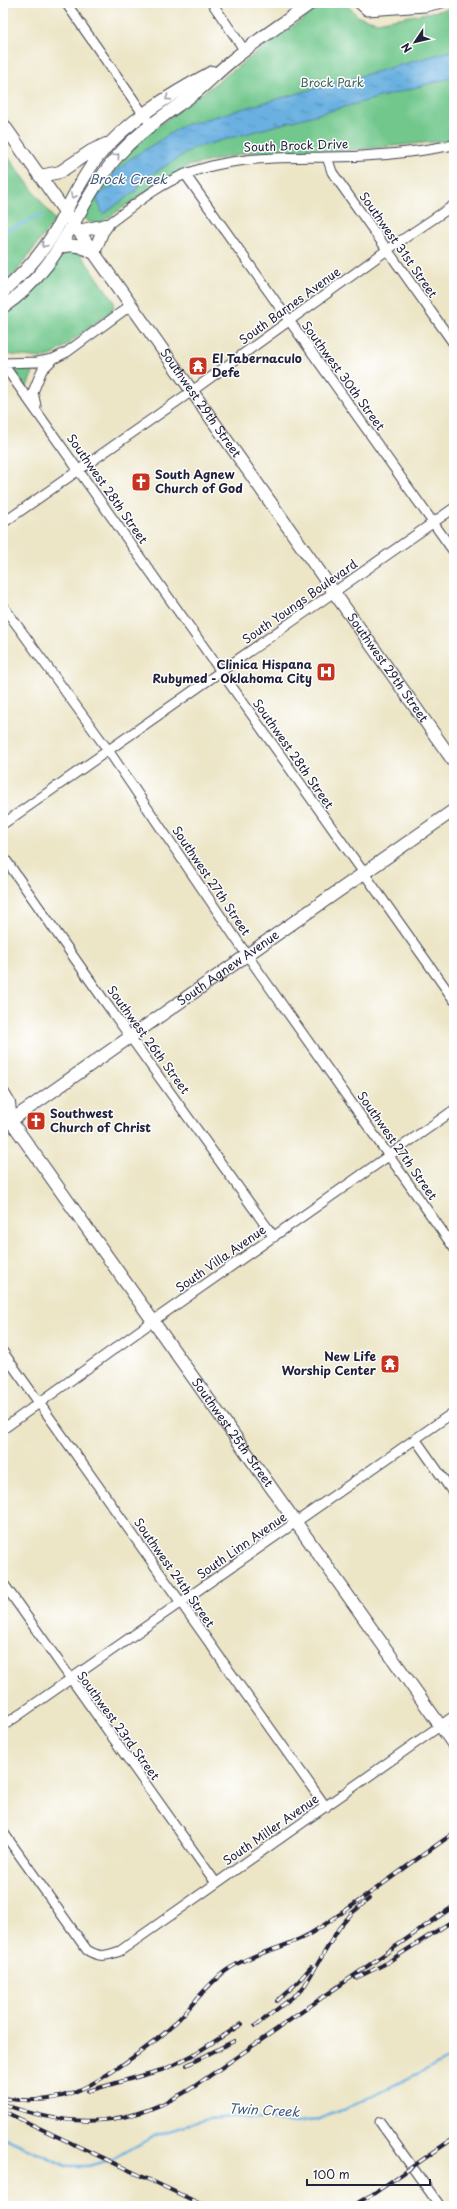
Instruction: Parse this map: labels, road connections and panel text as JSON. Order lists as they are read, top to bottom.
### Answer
{
  "streets": {
    "main road": ["Southwest 29th Street", "South Agnew Avenue", "Southwest 25th Street"],
    "street": [
      "South Brock Drive",
      "Southwest 31st Street",
      "South Barnes Avenue",
      "Southwest 30th Street",
      "Southwest 28th Street",
      "South Youngs Boulevard",
      "Southwest 27th Street",
      "Southwest 26th Street",
      "South Villa Avenue",
      "South Linn Avenue",
      "Southwest 24th Street",
      "Southwest 23rd Street",
      "South Miller Avenue"
    ]
  },
  "crossings": [
    ["South Brock Drive", "Southwest 31st Street"],
    ["South Brock Drive", "Southwest 30th Street"],
    ["Southwest 31st Street", "South Barnes Avenue"],
    ["South Barnes Avenue", "Southwest 30th Street"],
    ["South Barnes Avenue", "Southwest 29th Street"],
    ["South Barnes Avenue", "Southwest 28th Street"],
    ["Southwest 30th Street", "South Youngs Boulevard"],
    ["Southwest 29th Street", "South Youngs Boulevard"],
    ["Southwest 28th Street", "South Youngs Boulevard"],
    ["Southwest 28th Street", "South Agnew Avenue"],
    ["South Youngs Boulevard", "Southwest 27th Street"],
    ["Southwest 27th Street", "South Agnew Avenue"],
    ["Southwest 27th Street", "South Villa Avenue"],
    ["South Agnew Avenue", "Southwest 26th Street"],
    ["South Agnew Avenue", "Southwest 25th Street"],
    ["Southwest 26th Street", "South Villa Avenue"],
    ["South Villa Avenue", "Southwest 25th Street"],
    ["South Villa Avenue", "Southwest 24th Street"],
    ["Southwest 25th Street", "South Linn Avenue"],
    ["Southwest 25th Street", "South Miller Avenue"],
    ["South Linn Avenue", "Southwest 24th Street"],
    ["South Linn Avenue", "Southwest 23rd Street"],
    ["Southwest 24th Street", "South Miller Avenue"],
    ["Southwest 23rd Street", "South Miller Avenue"]
  ],
  "water": ["Brock Creek", "Twin Creek"],
  "parks": ["Brock Park"],
  "places": {
    "temple": ["El Tabernaculo Defe", "New Life Worship Center"],
    "church": ["South Agnew Church of God", "Southwest Church of Christ"],
    "hospital": ["Clinica Hispana Rubymed - Oklahoma City"]
  },
  "scale_bar": "100 m",
  "north": "bottom left"
}
